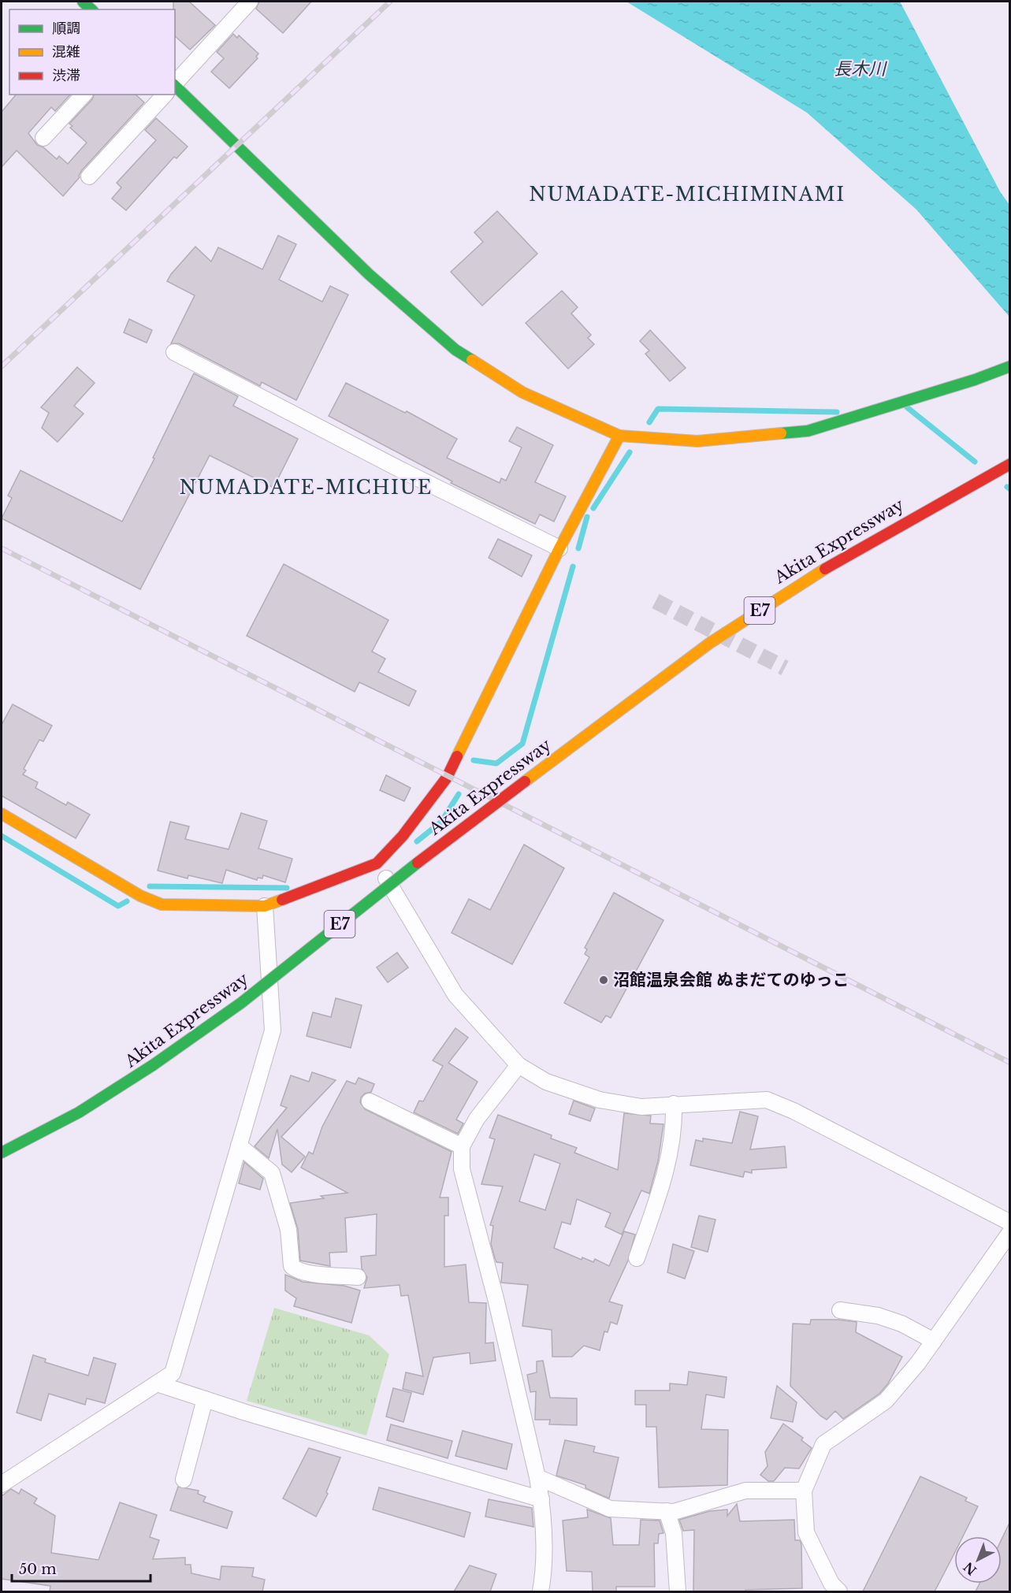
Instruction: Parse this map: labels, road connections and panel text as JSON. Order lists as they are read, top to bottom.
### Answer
{
  "streets": {
    "main road": ["Akita Expressway", "E7"]
  },
  "districts": ["NUMADATE-MICHIMINAMI", "NUMADATE-MICHIUE"],
  "water": ["長木川"],
  "places": ["沼館温泉会館 ぬまだてのゆっこ"],
  "legend": ["順調", "混雑", "渋滞"],
  "scale_bar": "50 m",
  "north": "bottom left"
}
